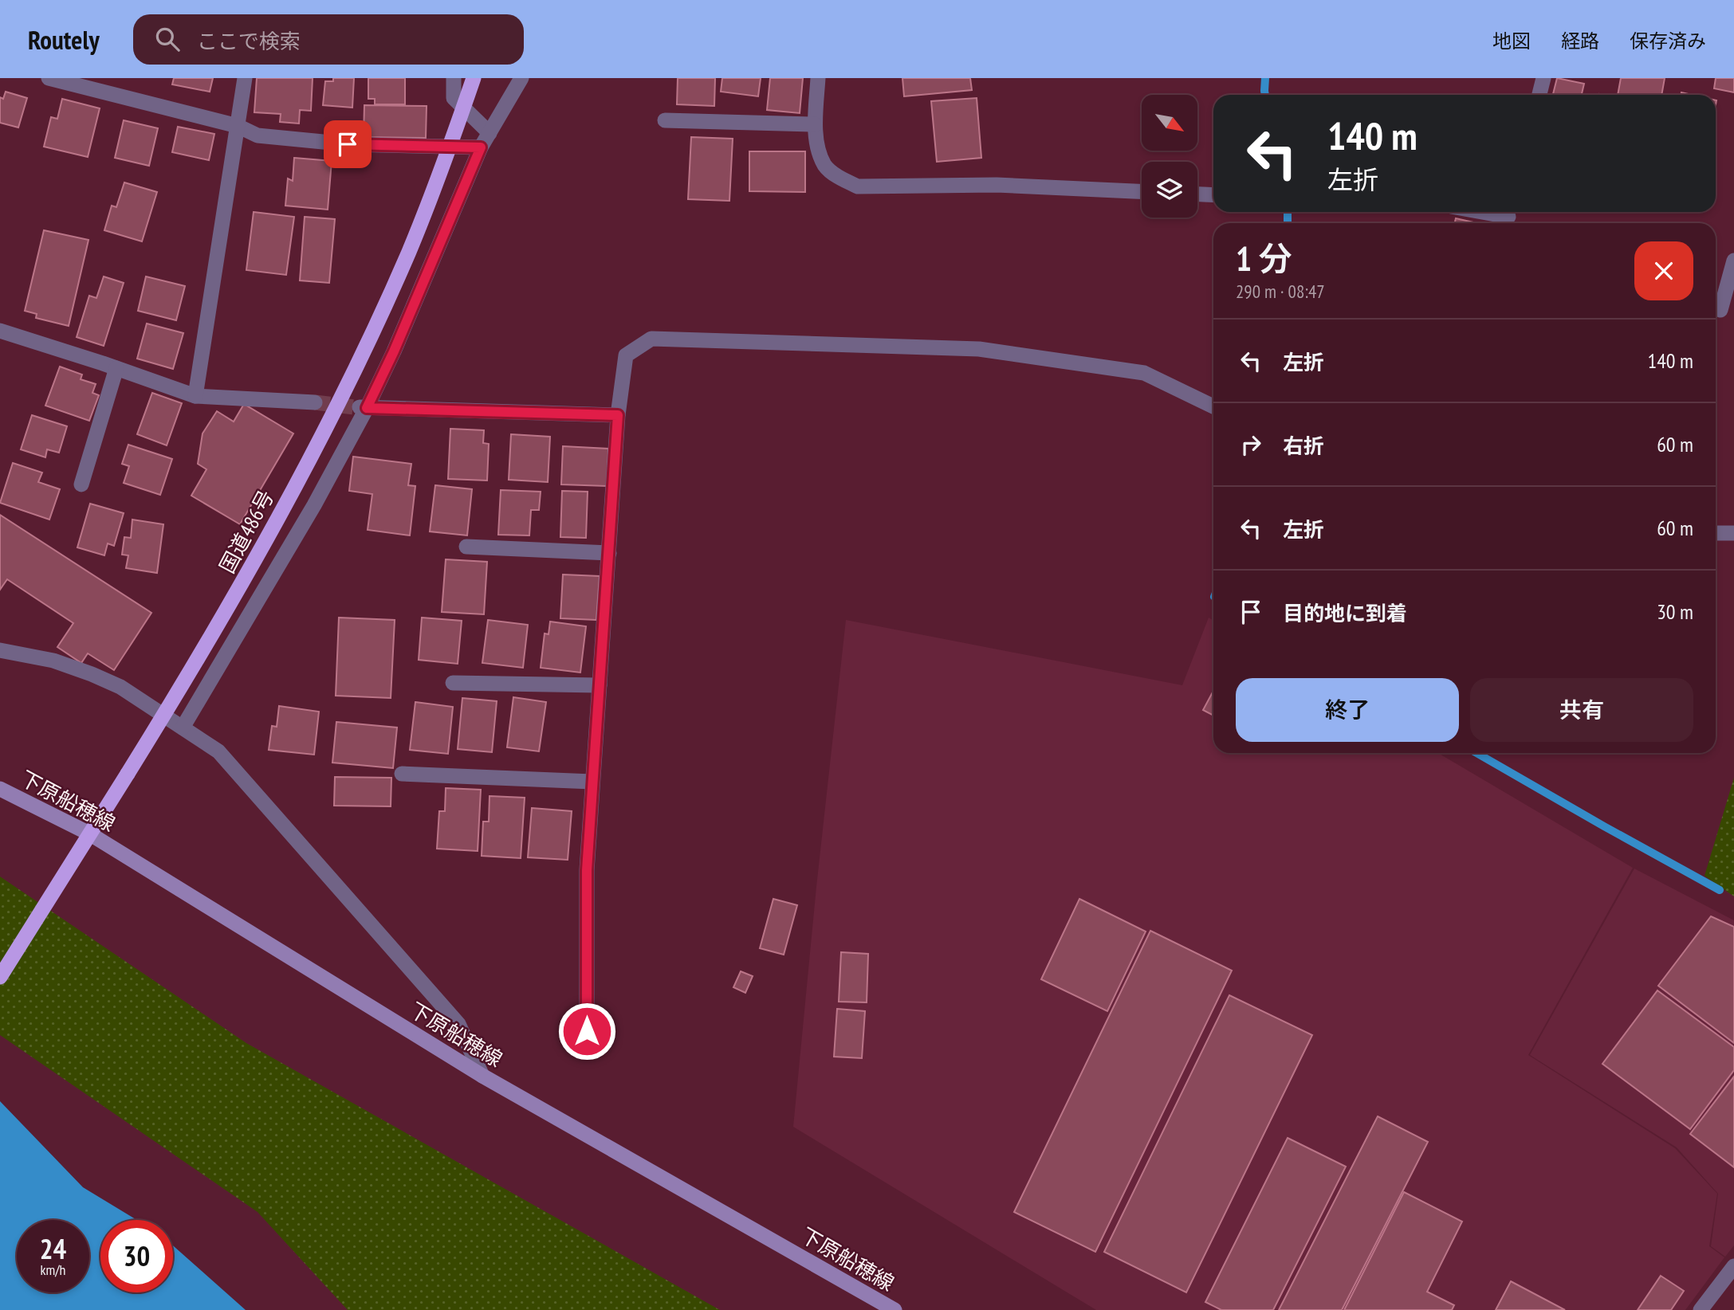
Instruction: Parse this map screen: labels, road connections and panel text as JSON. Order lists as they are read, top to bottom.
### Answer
{
  "streets": {
    "highway": ["国道486号"],
    "main road": ["下原船穂線"]
  },
  "crossings": [
    ["国道486号", "下原船穂線"]
  ],
  "north": "bottom right",
  "page": {
    "header": "Routely",
    "search": "ここで検索",
    "nav": ["地図", "経路", "保存済み"],
    "turn": ["140 m", "左折"],
    "heading": ["1 分", "290 m · 08:47"],
    "list": [
      {
        "name": "左折",
        "value": "140 m"
      },
      {
        "name": "右折",
        "value": "60 m"
      },
      {
        "name": "左折",
        "value": "60 m"
      },
      {
        "name": "目的地に到着",
        "value": "30 m"
      }
    ],
    "buttons": ["終了", "共有"],
    "speed": "24 km/h",
    "limit": "30"
  }
}
